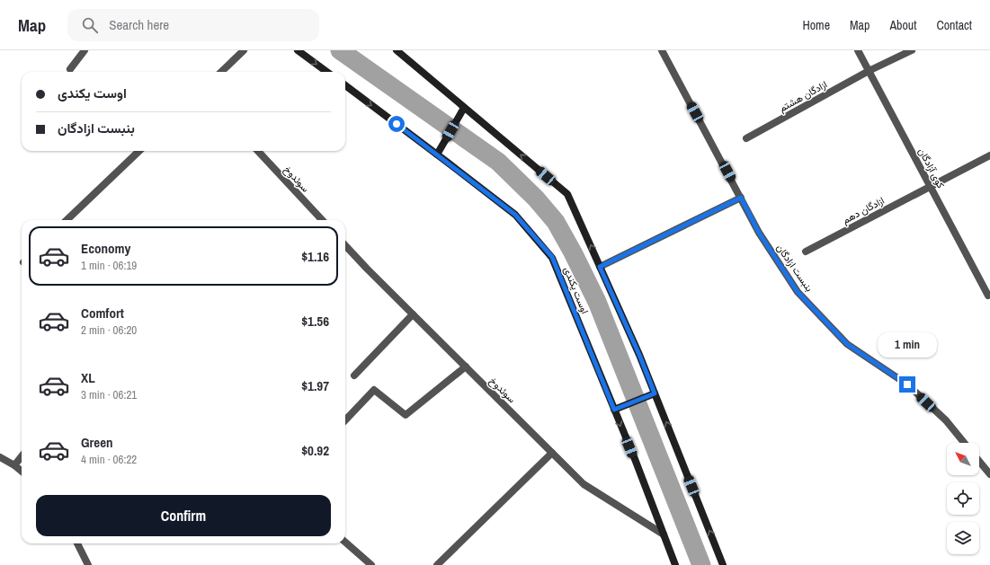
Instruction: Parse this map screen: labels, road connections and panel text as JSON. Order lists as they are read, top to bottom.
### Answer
{
  "streets": {
    "street": [
      "ازادگان هشتم",
      "کوی آزادگان",
      "سوئدوخ",
      "ازادگان دهم",
      "بنبست ازادگان",
      "اوست یکندی"
    ]
  },
  "crossings": [
    ["ازادگان هشتم", "کوی آزادگان"],
    ["کوی آزادگان", "ازادگان دهم"],
    ["سوئدوخ", "اوست یکندی"]
  ],
  "north": "top left",
  "page": {
    "header": "Map",
    "search": "Search here",
    "nav": [
      "Home",
      "Map",
      "About",
      "Contact"
    ],
    "banner": ["اوست یکندی", "بنبست ازادگان"],
    "list": [
      {
        "name": "Economy",
        "note": "1 min · 06:19",
        "value": "$1.16"
      },
      {
        "name": "Comfort",
        "note": "2 min · 06:20",
        "value": "$1.56"
      },
      {
        "name": "XL",
        "note": "3 min · 06:21",
        "value": "$1.97"
      },
      {
        "name": "Green",
        "note": "4 min · 06:22",
        "value": "$0.92"
      }
    ],
    "bubble": "1 min",
    "buttons": "Confirm"
  }
}
